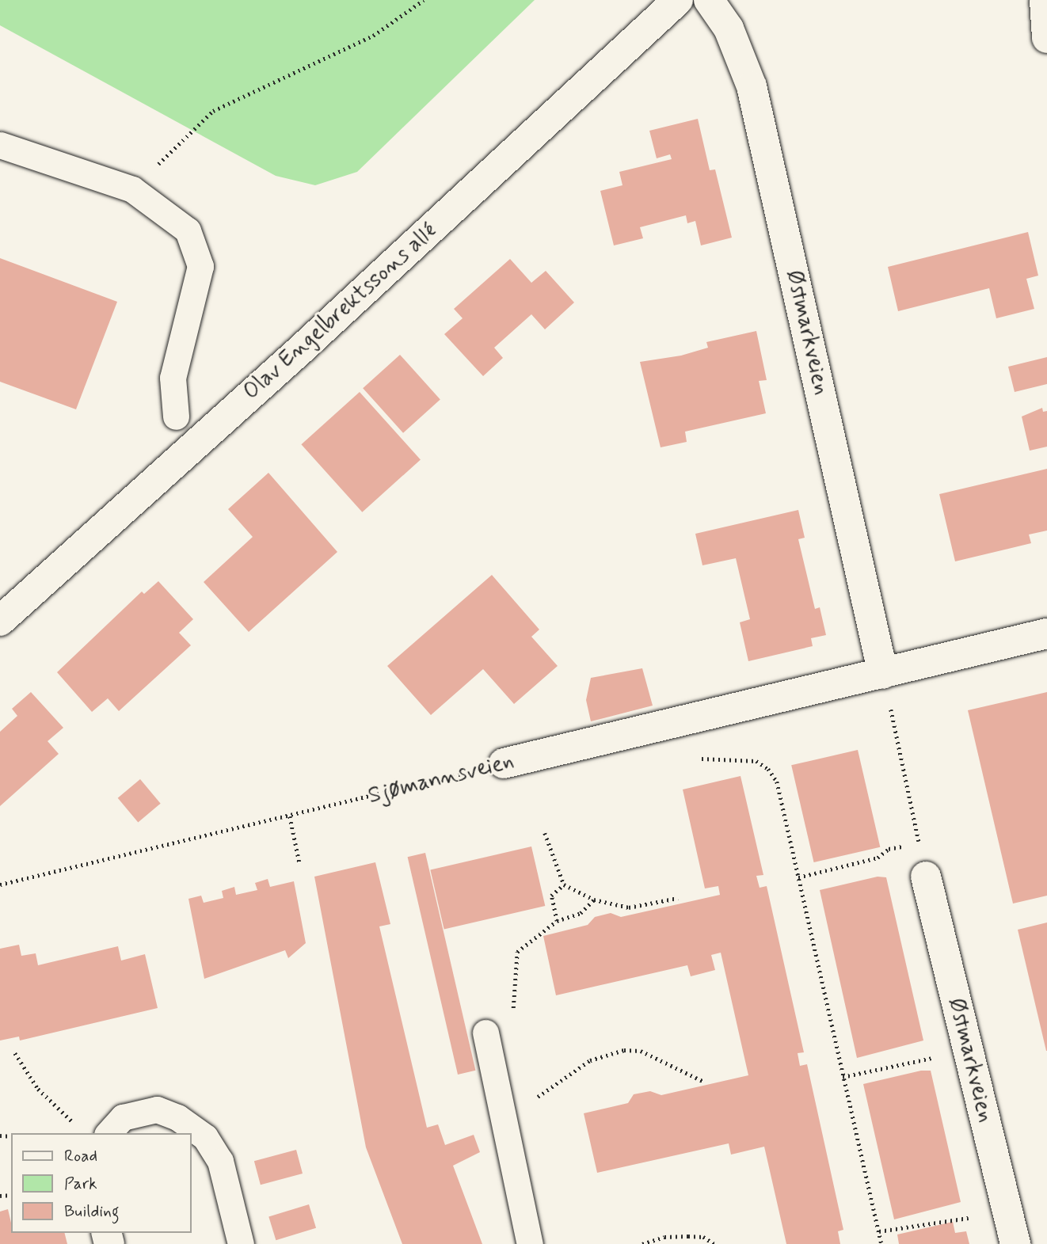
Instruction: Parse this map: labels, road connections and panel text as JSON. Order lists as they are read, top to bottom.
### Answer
{
  "streets": {
    "street": ["Olav Engelbrektssons allé", "Østmarkveien", "Sjømannsveien"]
  },
  "crossings": [
    ["Østmarkveien", "Sjømannsveien"]
  ],
  "legend": ["Road", "Park", "Building"]
}
